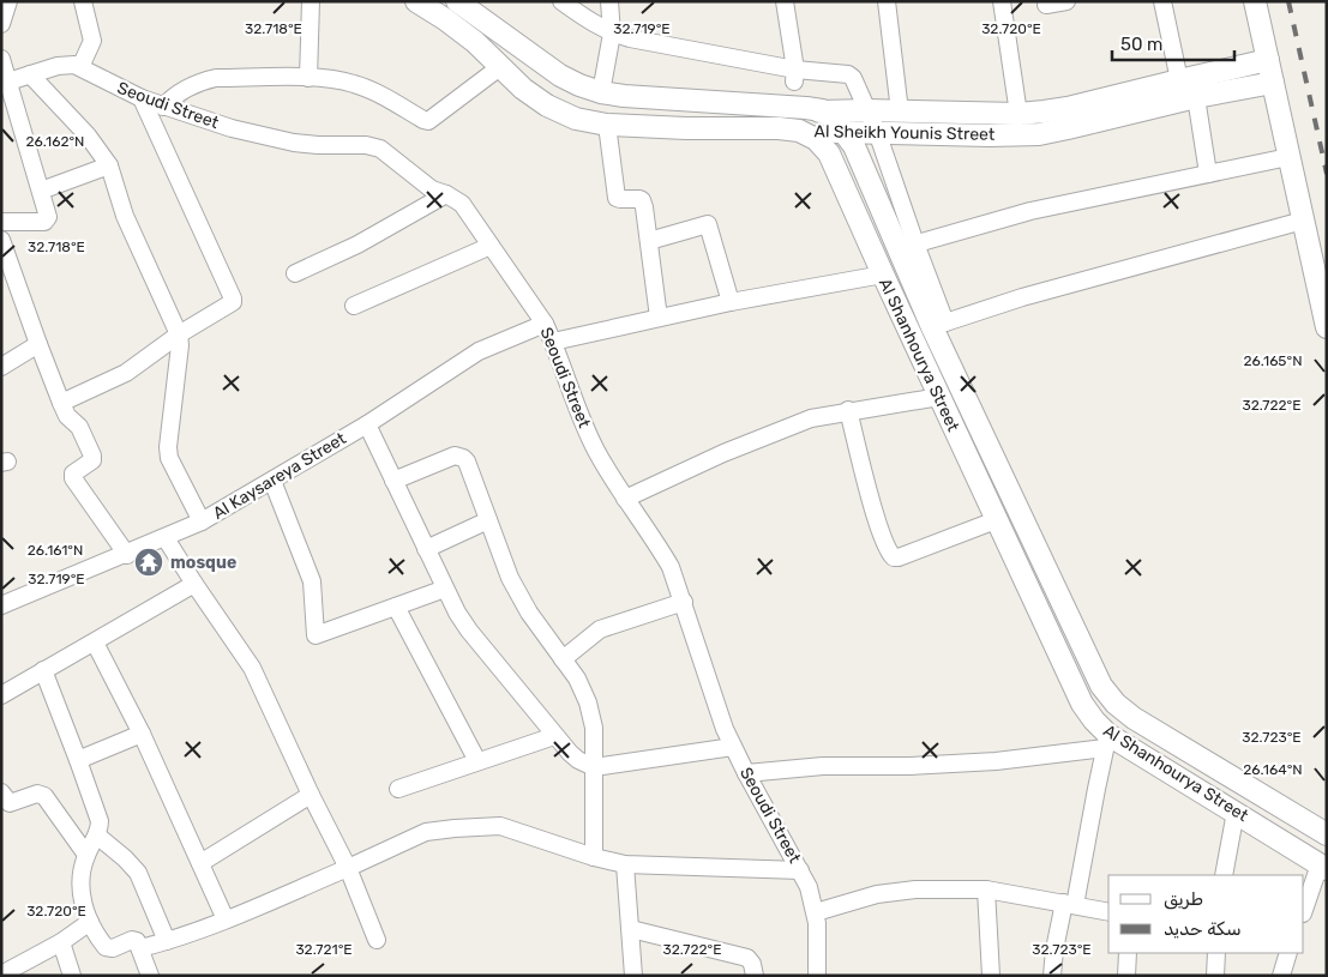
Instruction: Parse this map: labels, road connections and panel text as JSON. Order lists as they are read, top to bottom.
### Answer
{
  "streets": {
    "street": [
      "Seoudi Street",
      "Al Sheikh Younis Street",
      "Al Shanhourya Street",
      "Al Kaysareya Street"
    ]
  },
  "crossings": [
    ["Seoudi Street", "Al Kaysareya Street"],
    ["Al Sheikh Younis Street", "Al Shanhourya Street"]
  ],
  "places": {
    "temple": ["mosque"]
  },
  "legend": ["طريق", "سكة حديد"],
  "scale_bar": "50 m",
  "coordinates": [
    "32.718°E",
    "32.719°E",
    "32.720°E",
    "26.162°N",
    "26.165°N",
    "32.722°E",
    "26.161°N",
    "32.723°E",
    "26.164°N",
    "32.721°E"
  ]
}
